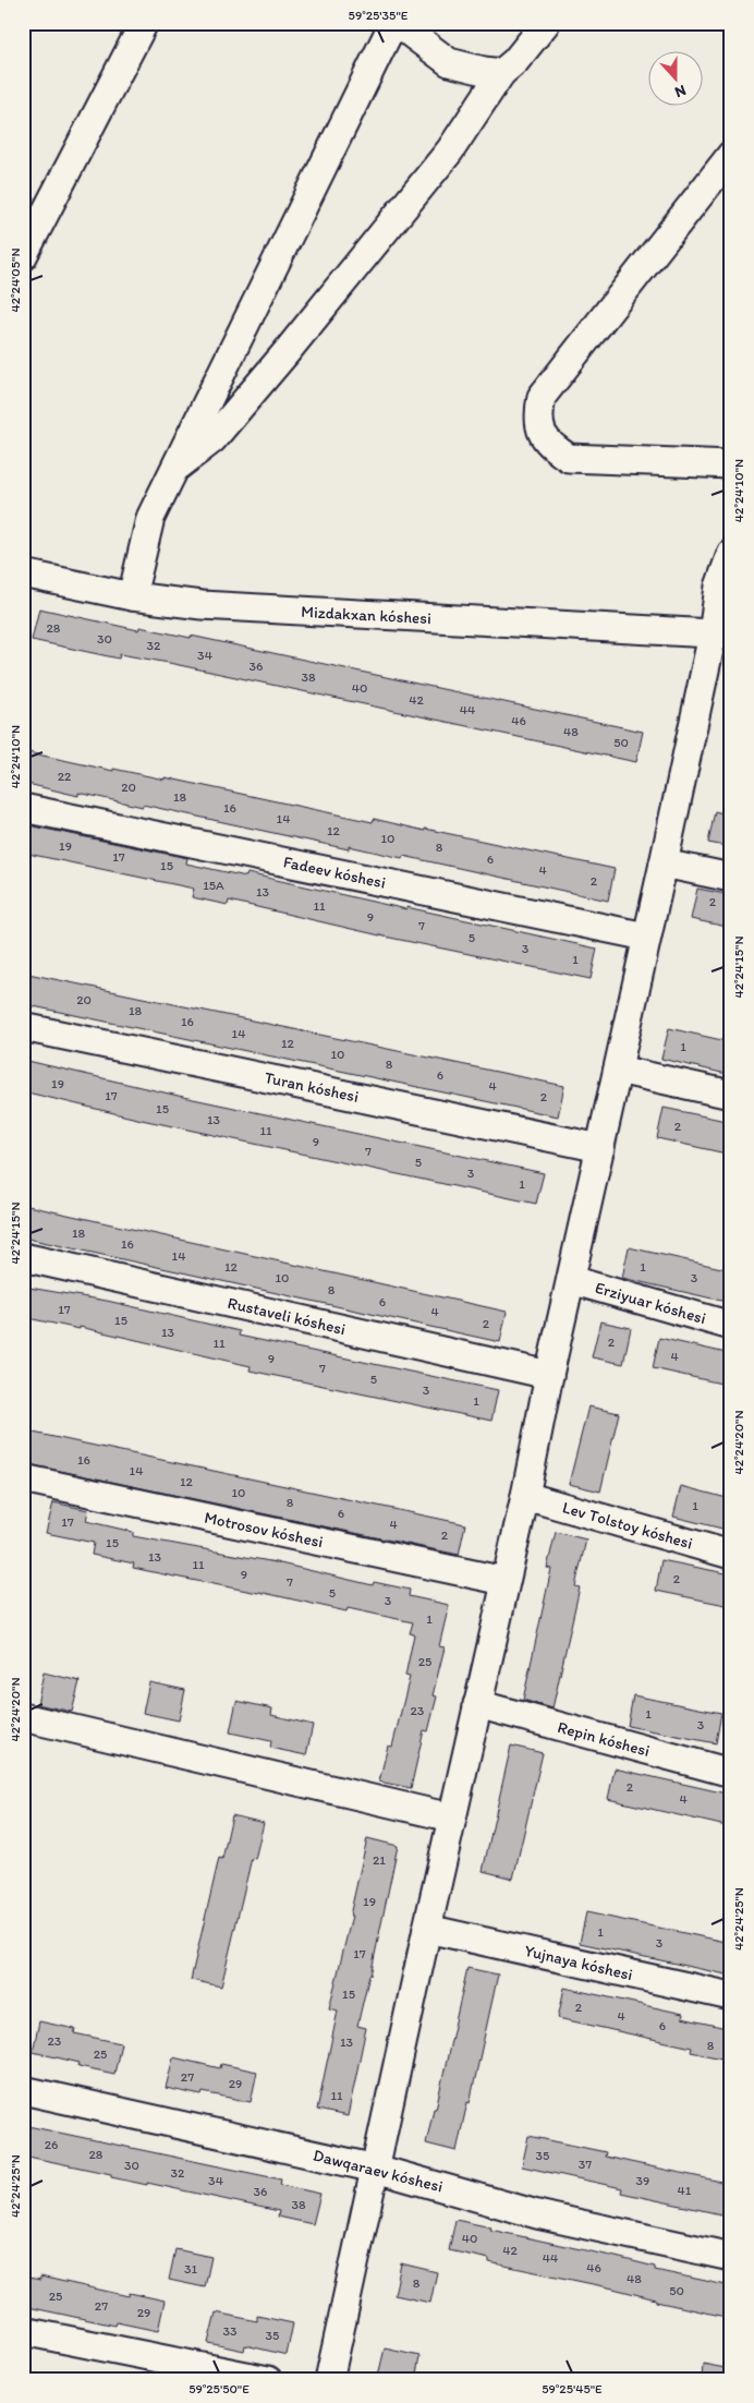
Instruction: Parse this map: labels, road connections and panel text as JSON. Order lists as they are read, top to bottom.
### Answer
{
  "streets": {
    "street": [
      "Mizdakxan kóshesi",
      "Fadeev kóshesi",
      "Turan kóshesi",
      "Erziyuar kóshesi",
      "Rustaveli kóshesi",
      "Lev Tolstoy kóshesi",
      "Motrosov kóshesi",
      "Repin kóshesi",
      "Yujnaya kóshesi",
      "Dawqaraev kóshesi"
    ]
  },
  "house_numbers": [
    "28",
    "30",
    "32",
    "34",
    "36",
    "38",
    "40",
    "42",
    "44",
    "46",
    "48",
    "50",
    "22",
    "20",
    "18",
    "16",
    "14",
    "12",
    "10",
    "19",
    "8",
    "17",
    "6",
    "15",
    "4",
    "2",
    "15A",
    "13",
    "2",
    "11",
    "9",
    "7",
    "5",
    "3",
    "1",
    "20",
    "18",
    "16",
    "14",
    "12",
    "1",
    "10",
    "8",
    "6",
    "19",
    "4",
    "17",
    "2",
    "15",
    "13",
    "2",
    "11",
    "9",
    "7",
    "5",
    "3",
    "1",
    "18",
    "16",
    "14",
    "12",
    "1",
    "10",
    "3",
    "8",
    "6",
    "17",
    "4",
    "15",
    "2",
    "13",
    "2",
    "11",
    "4",
    "9",
    "7",
    "5",
    "3",
    "1",
    "16",
    "14",
    "12",
    "10",
    "8",
    "1",
    "6",
    "17",
    "4",
    "2",
    "15",
    "13",
    "11",
    "9",
    "2",
    "7",
    "5",
    "3",
    "1",
    "25",
    "23",
    "1",
    "3",
    "2",
    "4",
    "21",
    "19",
    "1",
    "3",
    "17",
    "15",
    "2",
    "4",
    "6",
    "23",
    "13",
    "8",
    "25",
    "27",
    "29",
    "11",
    "26",
    "28",
    "35",
    "37",
    "30",
    "32",
    "34",
    "39",
    "41",
    "36",
    "38",
    "40",
    "42",
    "44",
    "46",
    "31",
    "48",
    "8",
    "50",
    "25",
    "27",
    "29",
    "33",
    "35"
  ],
  "north": "bottom",
  "coordinates": [
    "59°25'35\"E",
    "42°24'05\"N",
    "42°24'10\"N",
    "42°24'15\"N",
    "42°24'20\"N",
    "42°24'25\"N",
    "59°25'50\"E",
    "59°25'45\"E"
  ]
}
